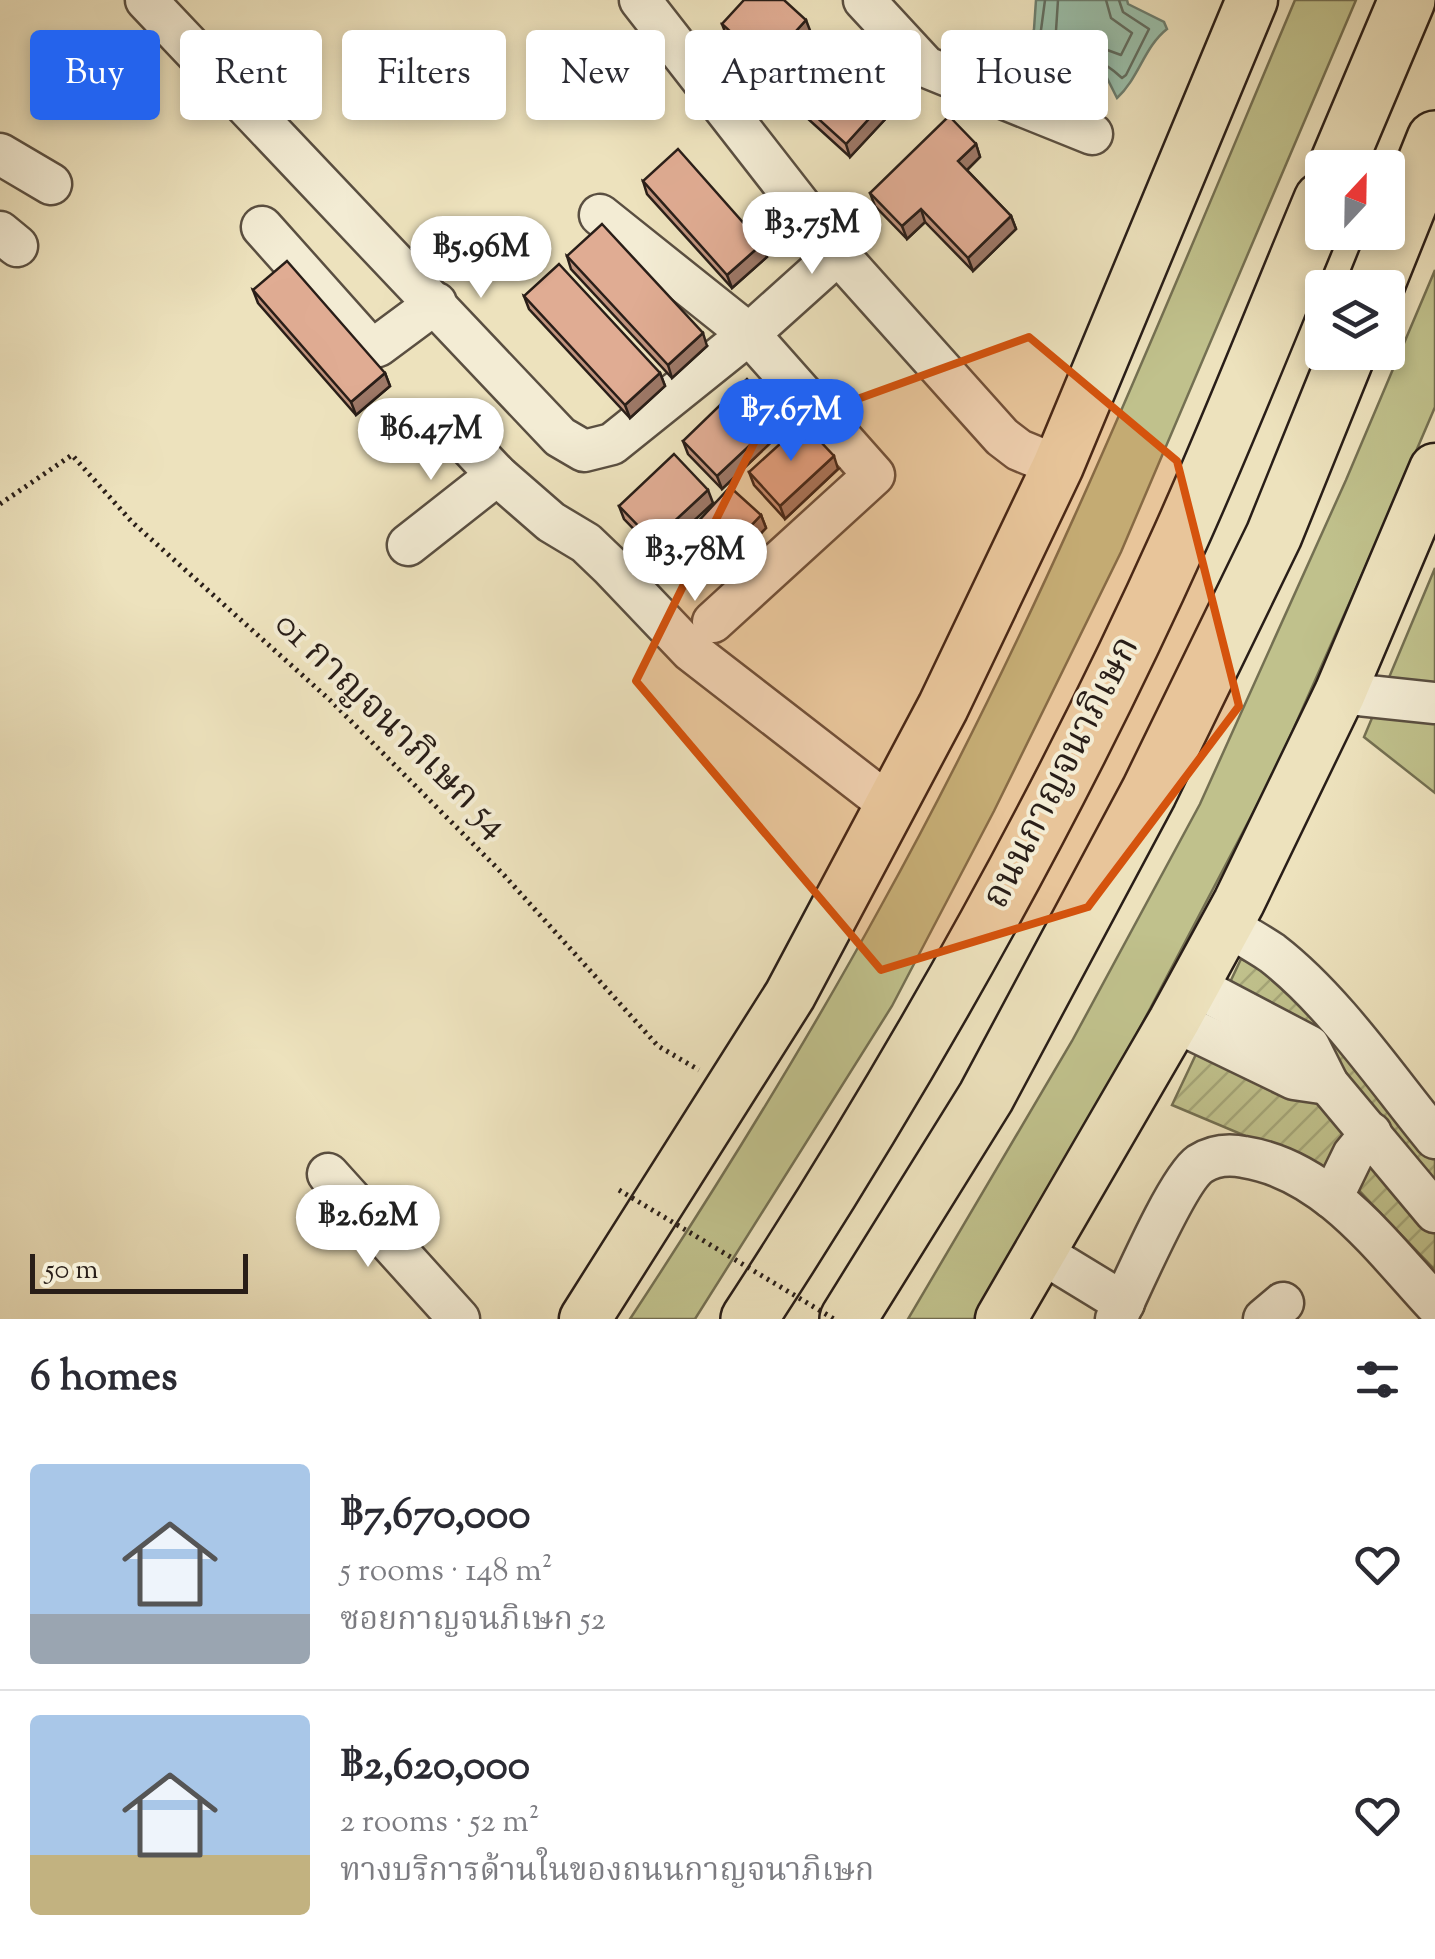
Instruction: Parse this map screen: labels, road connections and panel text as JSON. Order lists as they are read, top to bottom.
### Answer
{
  "streets": {
    "highway": ["ถนนกาญจนาภิเษก"],
    "path": ["01 กาญจนาภิเษก 54"]
  },
  "scale_bar": "50 m",
  "north": "top",
  "page": {
    "chip": [
      "Buy",
      "Rent",
      "Filters",
      "New",
      "Apartment",
      "House"
    ],
    "price": [
      "฿3.75M",
      "฿5.96M",
      "฿7.67M",
      "฿6.47M",
      "฿3.78M",
      "฿2.62M"
    ],
    "scale": "50 m",
    "heading": "6 homes",
    "list": [
      {
        "name": "฿7,670,000",
        "note": "5 rooms · 148 m² · ซอยกาญจนภิเษก 52"
      },
      {
        "name": "฿2,620,000",
        "note": "2 rooms · 52 m² · ทางบริการด้านในของถนนกาญจนาภิเษก"
      }
    ]
  }
}
